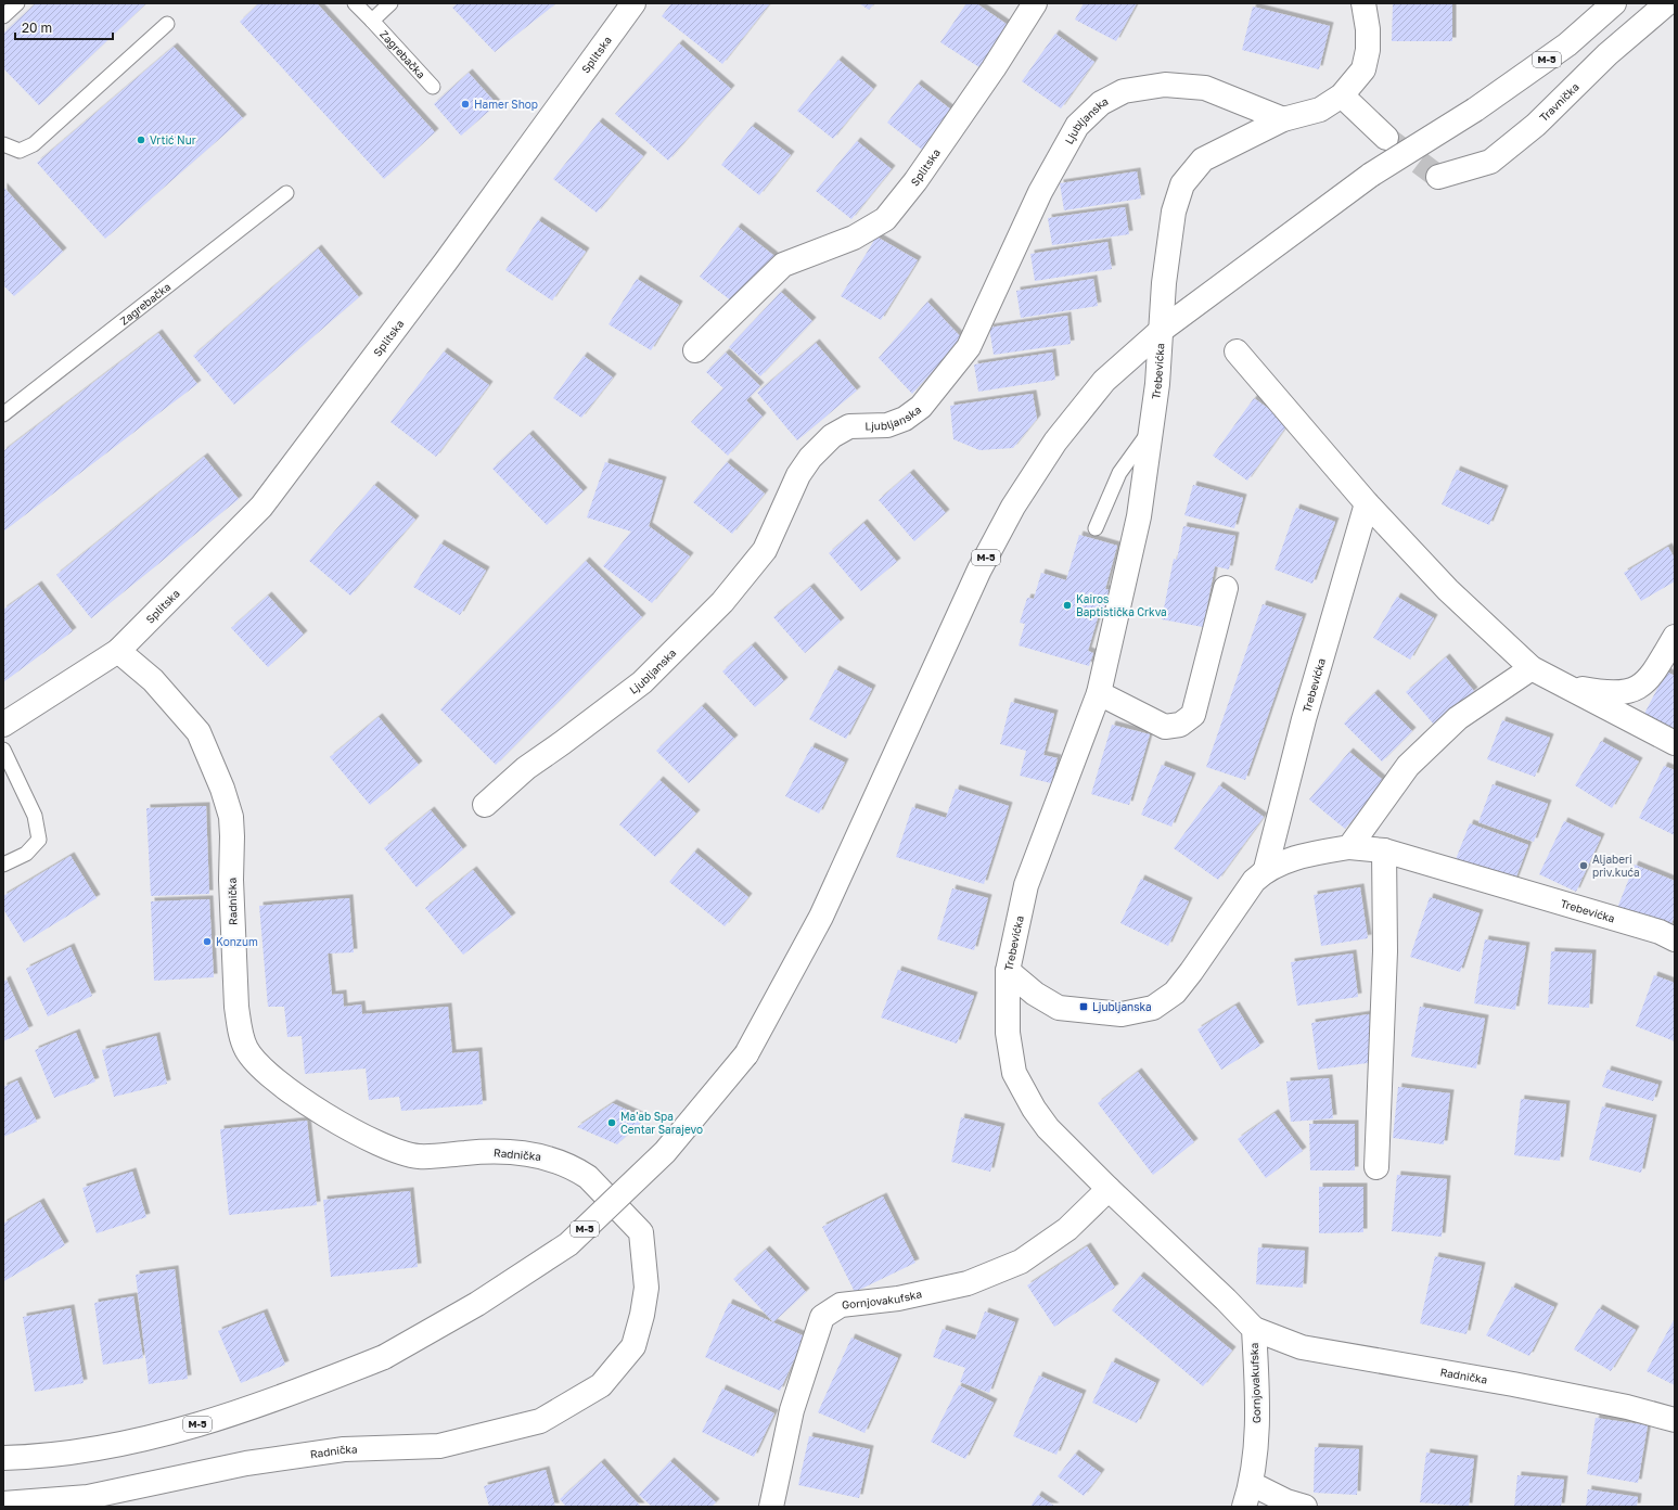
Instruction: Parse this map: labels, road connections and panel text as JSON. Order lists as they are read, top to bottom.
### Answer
{
  "streets": {
    "street": [
      "Splitska",
      "M-5",
      "Travnička",
      "Ljubljanska",
      "Trebevićka",
      "Radnička",
      "Gornjovakufska"
    ],
    "lane": ["Zagrebačka"]
  },
  "crossings": [
    ["Splitska", "Radnička"],
    ["M-5", "Trebevićka"],
    ["Trebevićka", "Gornjovakufska"],
    ["Radnička", "Gornjovakufska"]
  ],
  "places": {
    "other": [
      "Hamer Shop",
      "Vrtić Nur",
      "Kairos Baptistička Crkva",
      "Aljaberi priv.kuća",
      "Konzum",
      "Ma'ab Spa Centar Sarajevo"
    ],
    "transit": ["Ljubljanska"]
  },
  "scale_bar": "20 m"
}
